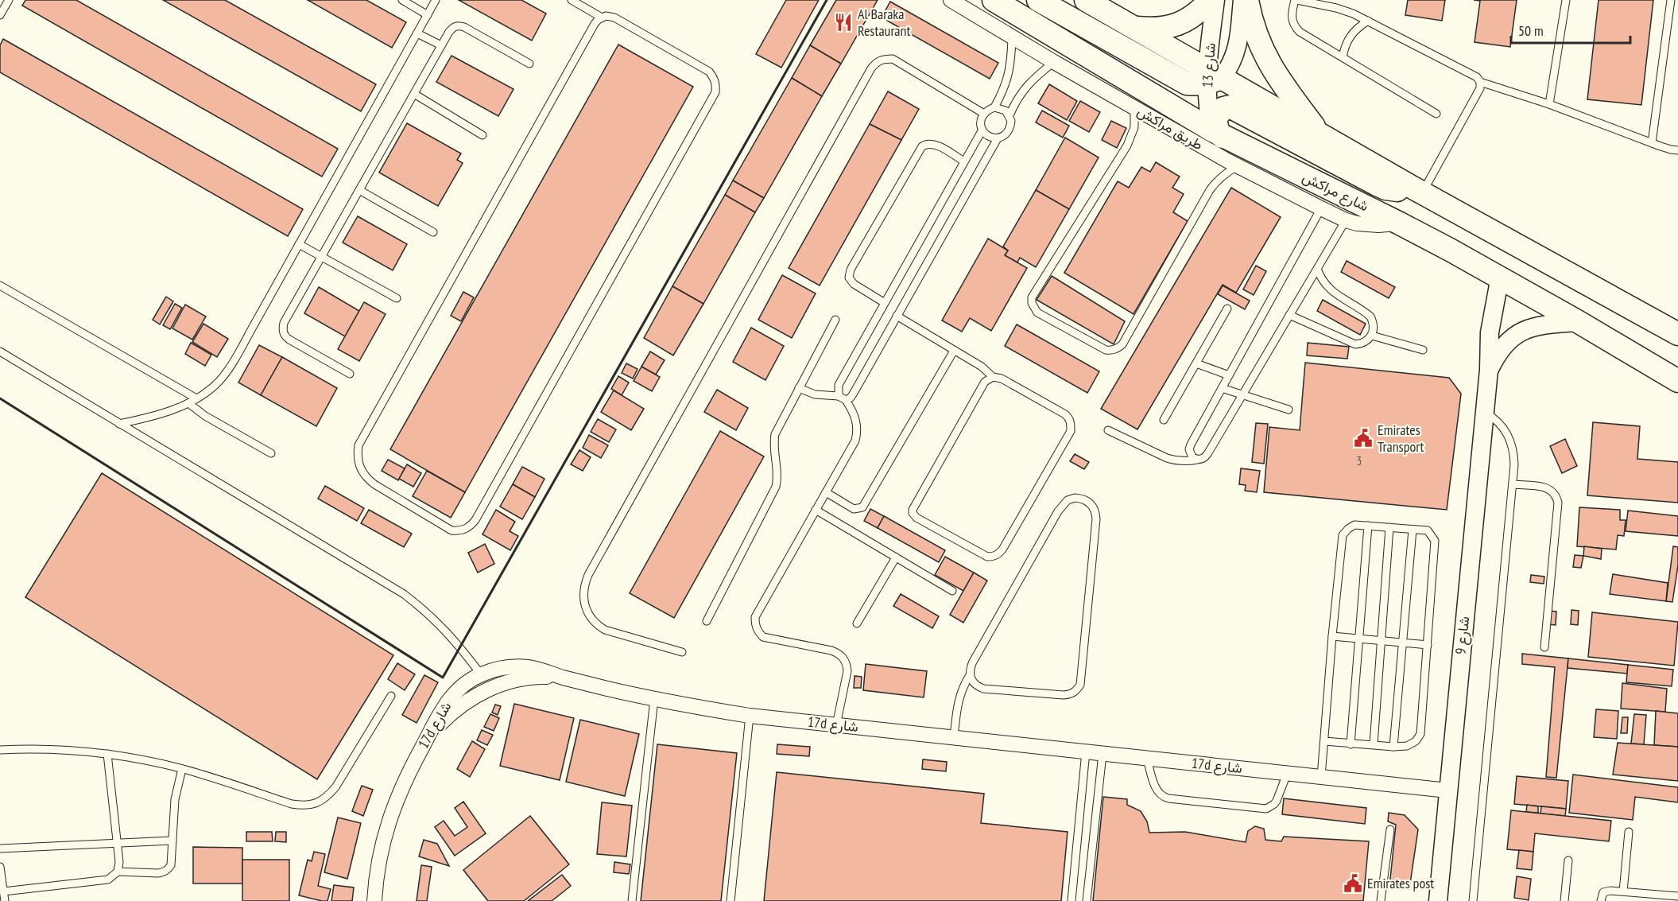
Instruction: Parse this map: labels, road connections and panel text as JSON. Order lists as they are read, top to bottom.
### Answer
{
  "streets": {
    "main road": ["شارع مراكش"],
    "street": [
      "شارع 13",
      "طريق مراكش",
      "شارع 9",
      "17d شارع"
    ]
  },
  "crossings": [
    ["شارع 13", "شارع مراكش"],
    ["طريق مراكش", "شارع مراكش"],
    ["شارع مراكش", "شارع 9"],
    ["شارع 9", "17d شارع"]
  ],
  "places": {
    "restaurant": ["Al Baraka Restaurant"],
    "public building": ["Emirates Transport", "Emirates post"]
  },
  "house_numbers": ["3"],
  "scale_bar": "50 m"
}
